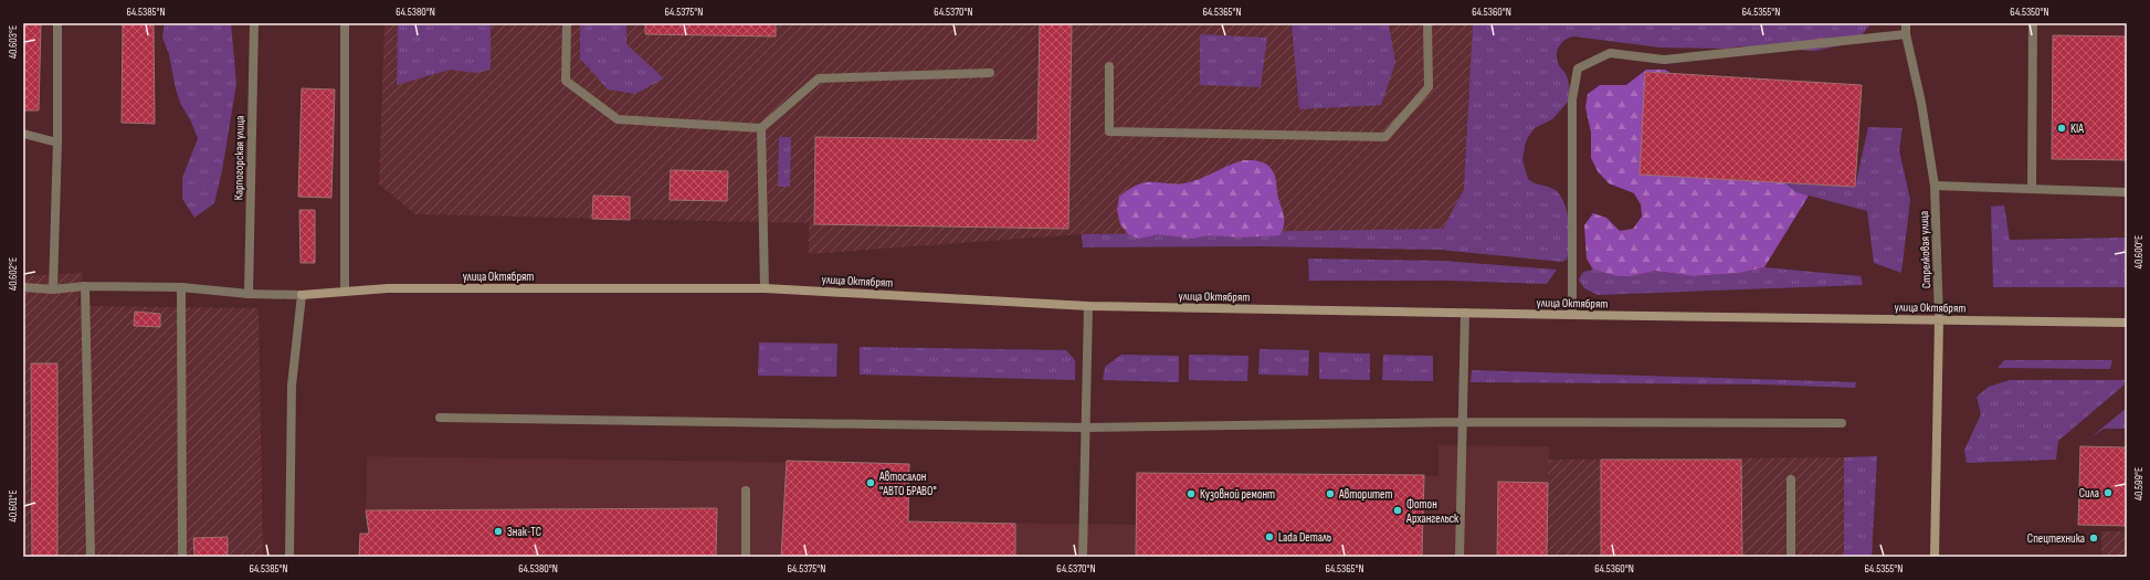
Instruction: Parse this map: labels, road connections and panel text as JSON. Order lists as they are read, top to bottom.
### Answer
{
  "streets": {
    "street": ["Карпогорская улица", "Стрелковая улица", "улица Октябрят"]
  },
  "crossings": [
    ["Стрелковая улица", "улица Октябрят"]
  ],
  "places": [
    "KIA",
    "Автосалон \"АВТО БРАВО\"",
    "Сила",
    "Кузовной ремонт",
    "Авторитет",
    "Фотон Архангельск",
    "Знак-ТС",
    "Lada Dеталь",
    "Спецтехника"
  ],
  "coordinates": [
    "64.5385°N",
    "64.5380°N",
    "64.5375°N",
    "64.5370°N",
    "64.5365°N",
    "64.5360°N",
    "64.5355°N",
    "64.5350°N",
    "40.603°E",
    "40.600°E",
    "40.602°E",
    "40.599°E",
    "40.601°E"
  ]
}
